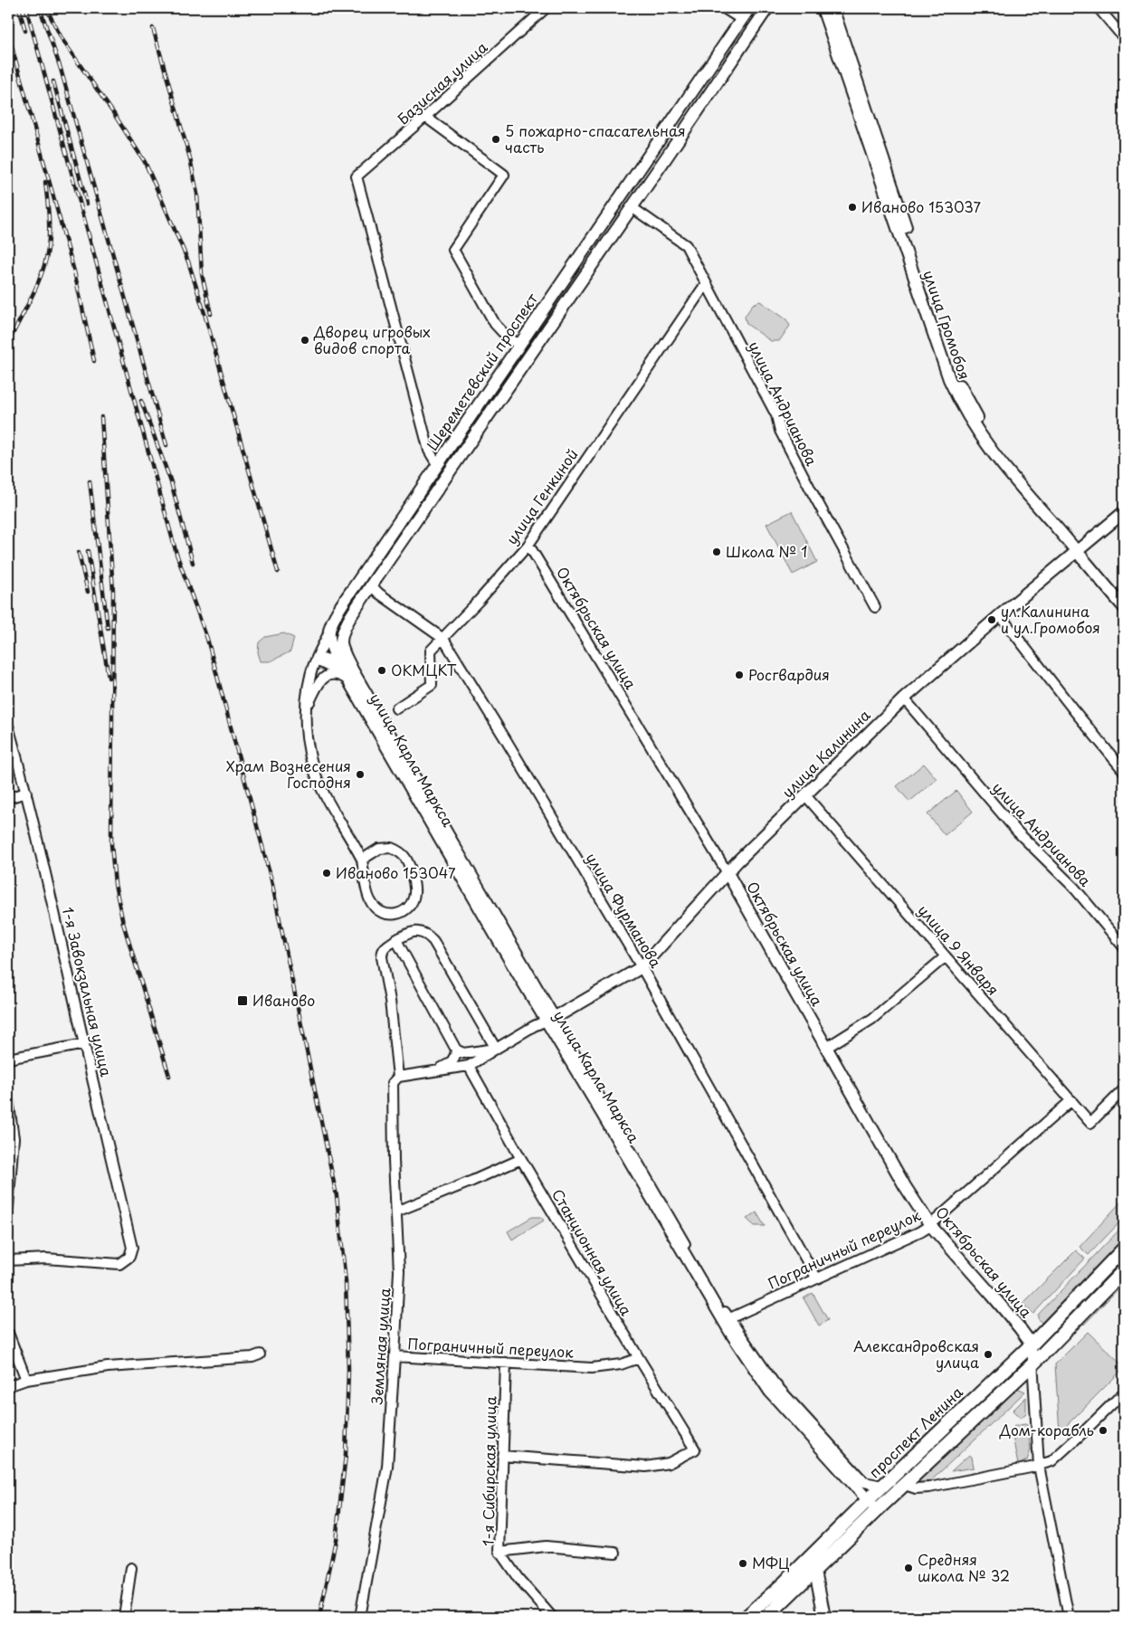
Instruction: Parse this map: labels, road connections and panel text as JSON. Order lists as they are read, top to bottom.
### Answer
{
  "streets": {
    "highway": ["проспект Ленина"],
    "main road": [
      "улица Громобоя",
      "Шереметевский проспект",
      "Октябрьская улица",
      "улица Калинина",
      "улица Карла Маркса"
    ],
    "street": [
      "Базисная улица",
      "улица Андрианова",
      "улица Генкиной",
      "улица Фурманова",
      "улица 9 Января",
      "1-я Завокзальная улица",
      "Пограничный переулок",
      "Станционная улица",
      "Земляная улица",
      "1-я Сибирская улица"
    ]
  },
  "crossings": [
    ["Базисная улица", "Шереметевский проспект"],
    ["улица Громобоя", "улица Калинина"],
    ["Шереметевский проспект", "улица Андрианова"],
    ["Шереметевский проспект", "улица Карла Маркса"],
    ["Шереметевский проспект", "улица Фурманова"],
    ["улица Андрианова", "улица Генкиной"],
    ["улица Андрианова", "улица Калинина"],
    ["улица Генкиной", "Октябрьская улица"],
    ["улица Генкиной", "улица Фурманова"],
    ["Октябрьская улица", "улица Калинина"],
    ["Октябрьская улица", "Пограничный переулок"],
    ["Октябрьская улица", "проспект Ленина"],
    ["улица Калинина", "улица Карла Маркса"],
    ["улица Калинина", "улица Фурманова"],
    ["улица Калинина", "улица 9 Января"],
    ["улица Карла Маркса", "Пограничный переулок"],
    ["улица Карла Маркса", "проспект Ленина"],
    ["улица Фурманова", "Пограничный переулок"],
    ["улица 9 Января", "Пограничный переулок"],
    ["Пограничный переулок", "Станционная улица"],
    ["Пограничный переулок", "Земляная улица"],
    ["Пограничный переулок", "1-я Сибирская улица"],
    ["Станционная улица", "1-я Сибирская улица"]
  ],
  "places": {
    "other": [
      "5 пожарно-спасательная часть",
      "Иваново 153037",
      "Дворец игровых видов спорта",
      "Школа № 1",
      "ул.Калинина и ул.Громобоя",
      "ОКМЦКТ",
      "Росгвардия",
      "Храм Вознесения Господня",
      "Иваново 153047",
      "Александровская улица",
      "Дом-корабль",
      "МФЦ",
      "Средняя школа № 32"
    ],
    "transit": ["Иваново"]
  }
}
